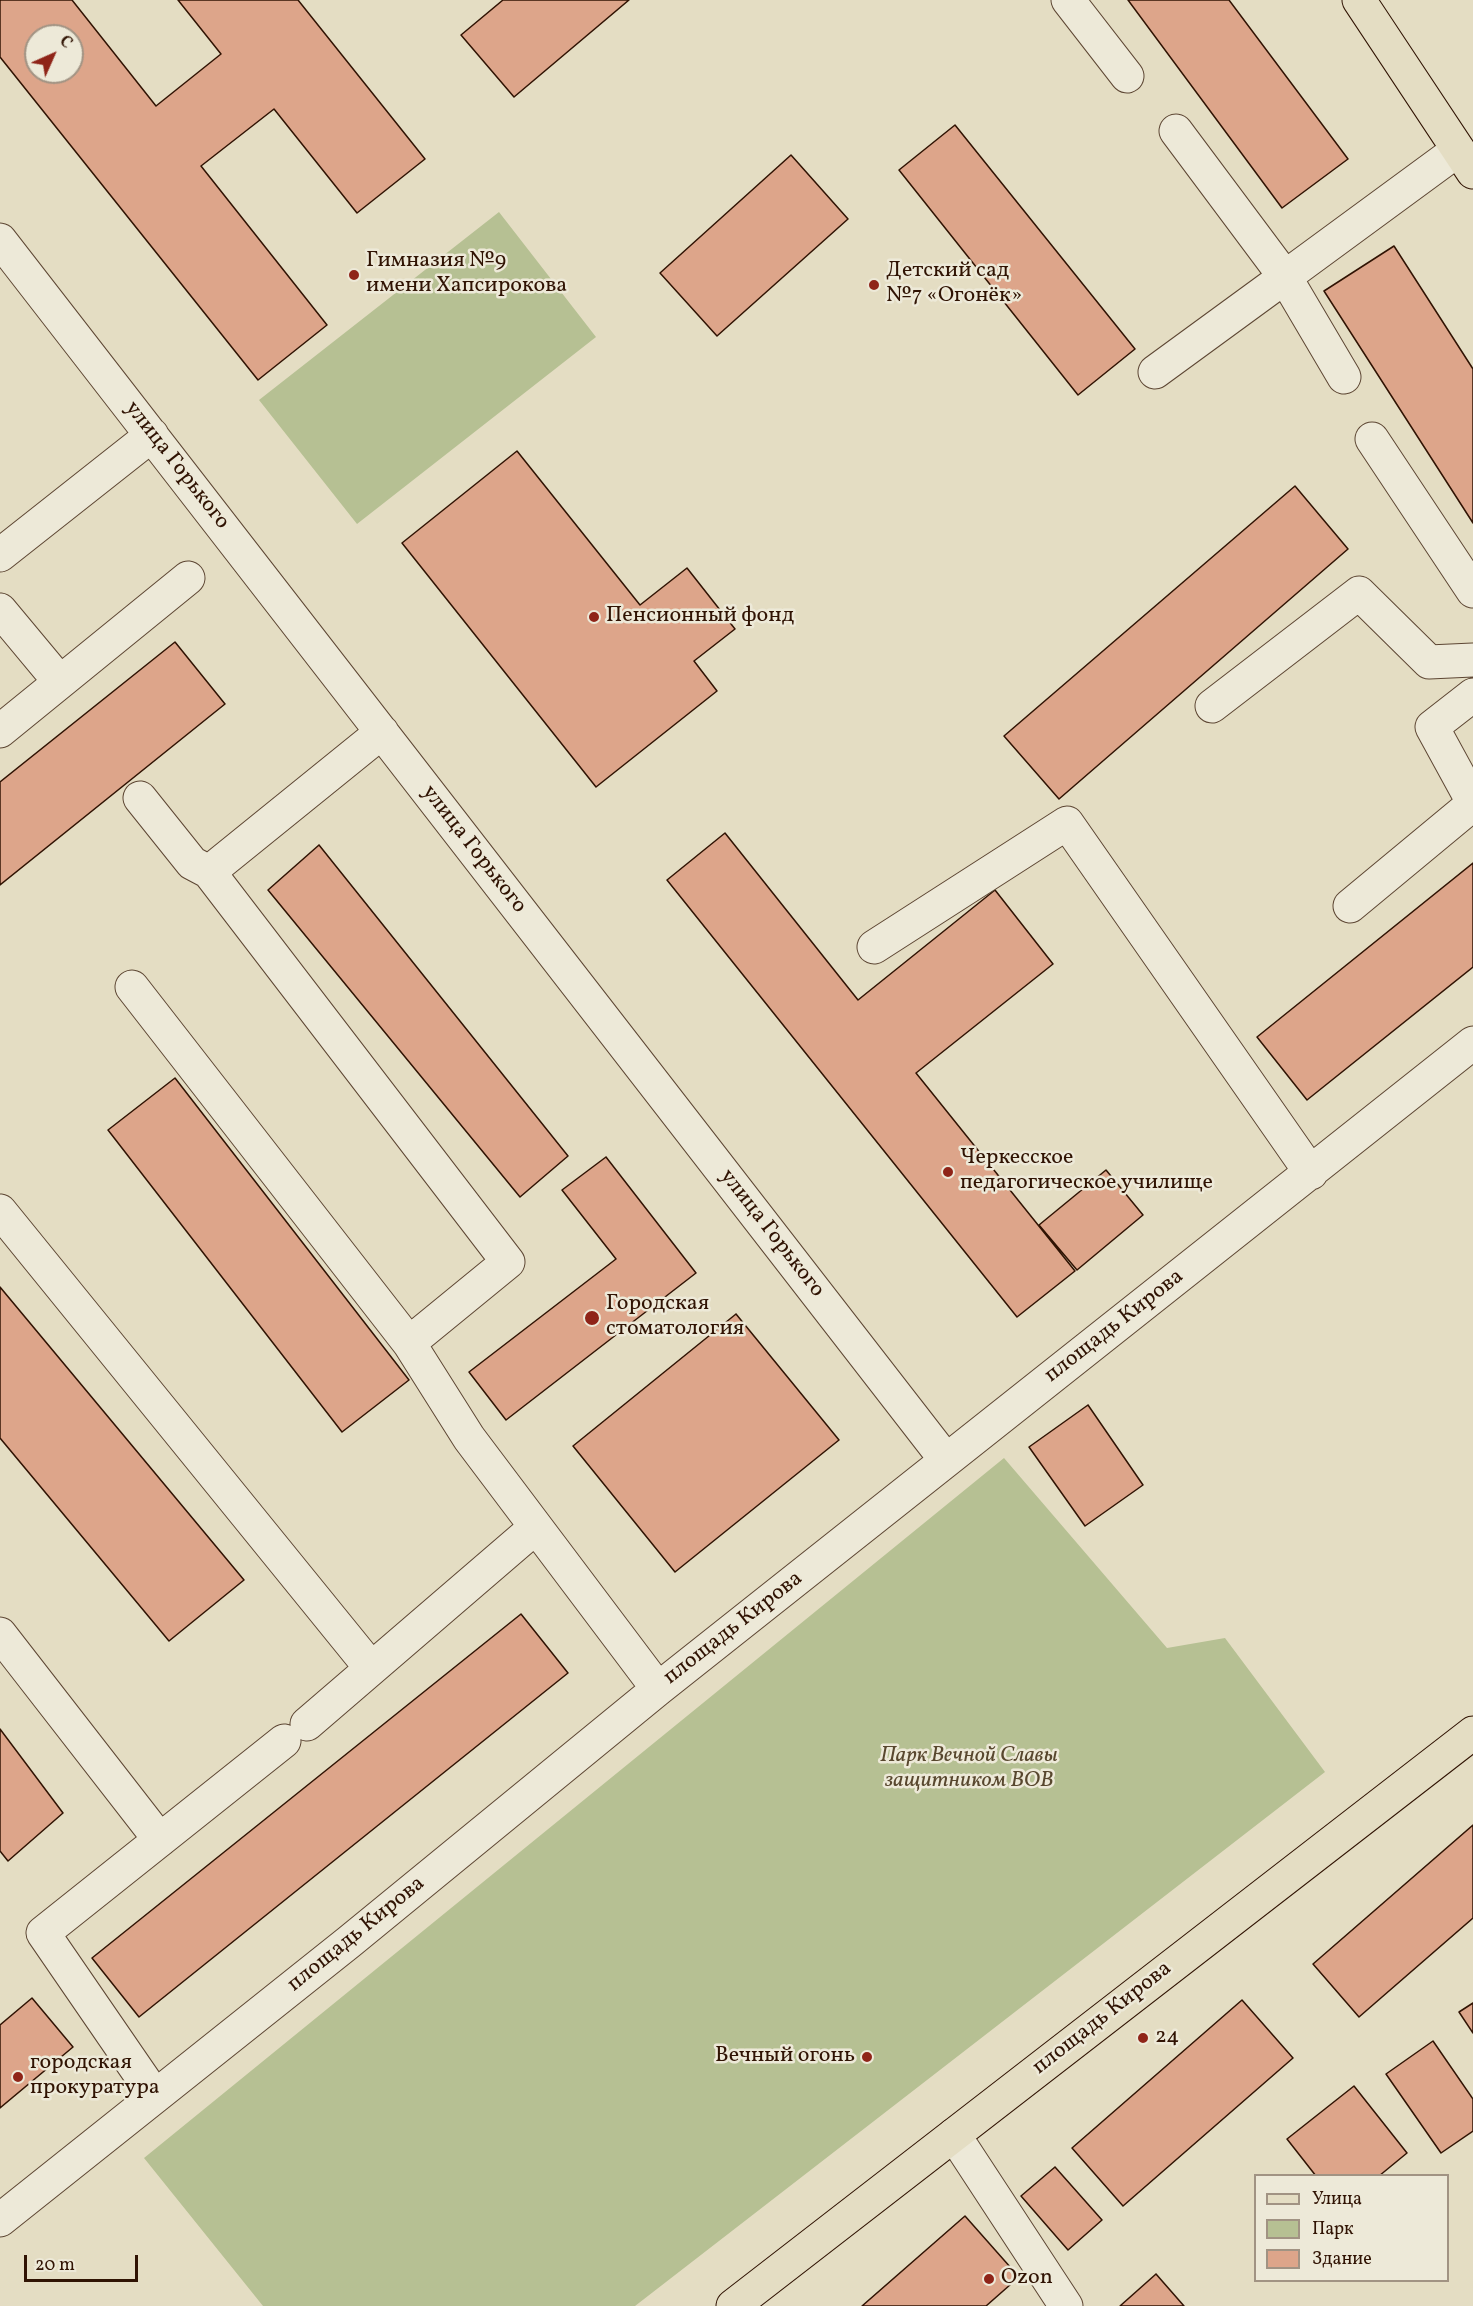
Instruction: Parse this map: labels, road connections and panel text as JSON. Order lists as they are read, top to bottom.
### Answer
{
  "streets": {
    "main road": ["площадь Кирова"],
    "street": ["улица Горького"]
  },
  "crossings": [
    ["улица Горького", "площадь Кирова"]
  ],
  "parks": ["Парк Вечной Славы защитником ВОВ"],
  "places": [
    "Гимназия №9 имени Хапсирокова",
    "Детский сад №7 «Огонёк»",
    "Пенсионный фонд",
    "Черкесское педагогическое училище",
    "Городская стоматология",
    "24",
    "Вечный огонь",
    "городская прокуратура",
    "Ozon"
  ],
  "legend": ["Улица", "Парк", "Здание"],
  "scale_bar": "20 m",
  "north": "top right"
}
